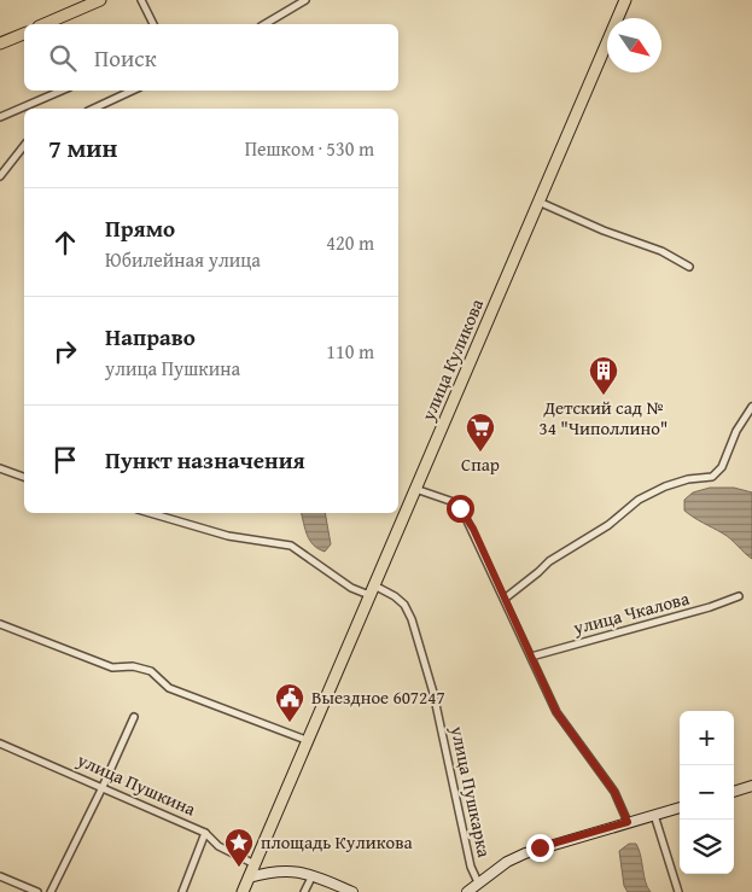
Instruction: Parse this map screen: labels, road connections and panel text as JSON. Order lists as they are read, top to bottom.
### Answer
{
  "streets": {
    "main road": ["улица Куликова"],
    "street": ["улица Чкалова", "улица Пушкина", "улица Пушкарка"]
  },
  "crossings": [
    ["улица Куликова", "улица Пушкина"],
    ["улица Куликова", "улица Пушкарка"]
  ],
  "places": {
    "building": ["Детский сад № 34 \"Чиполлино\""],
    "supermarket": ["Спар"],
    "public building": ["Выездное 607247"],
    "place": ["площадь Куликова"]
  },
  "north": "bottom right",
  "page": {
    "search": "Поиск",
    "heading": ["7 мин", "Пешком · 530 m"],
    "list": [
      ["Прямо", "Юбилейная улица", "420 m"],
      ["Направо", "улица Пушкина", "110 m"],
      "Пункт назначения"
    ],
    "map_buttons": ["+", "−"]
  }
}
